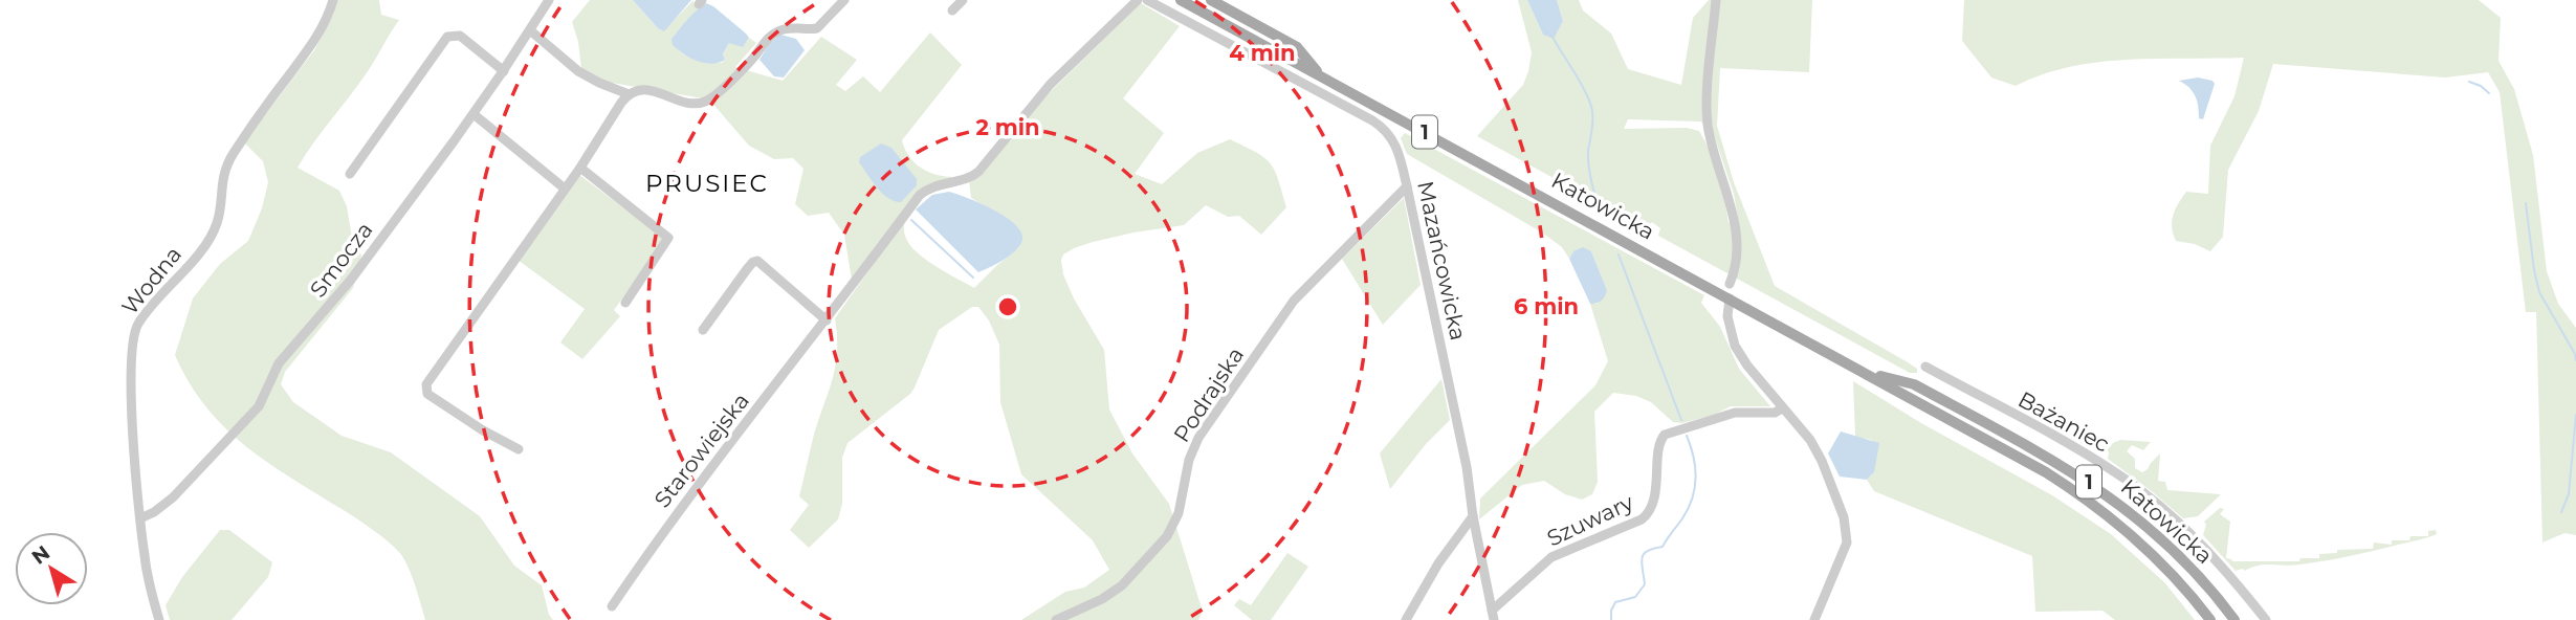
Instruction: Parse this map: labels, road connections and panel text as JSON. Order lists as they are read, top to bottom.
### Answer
{
  "streets": {
    "main road": ["1", "Katowicka"],
    "street": [
      "Smocza",
      "Mazańcowicka",
      "Wodna",
      "Podrajska",
      "Bażaniec",
      "Starowiejska",
      "Szuwary"
    ]
  },
  "crossings": [
    ["Smocza", "Wodna"],
    ["Mazańcowicka", "Podrajska"],
    ["Mazańcowicka", "Szuwary"]
  ],
  "districts": ["PRUSIEC"],
  "north": "top left",
  "rings": ["4 min", "2 min", "6 min"]
}
